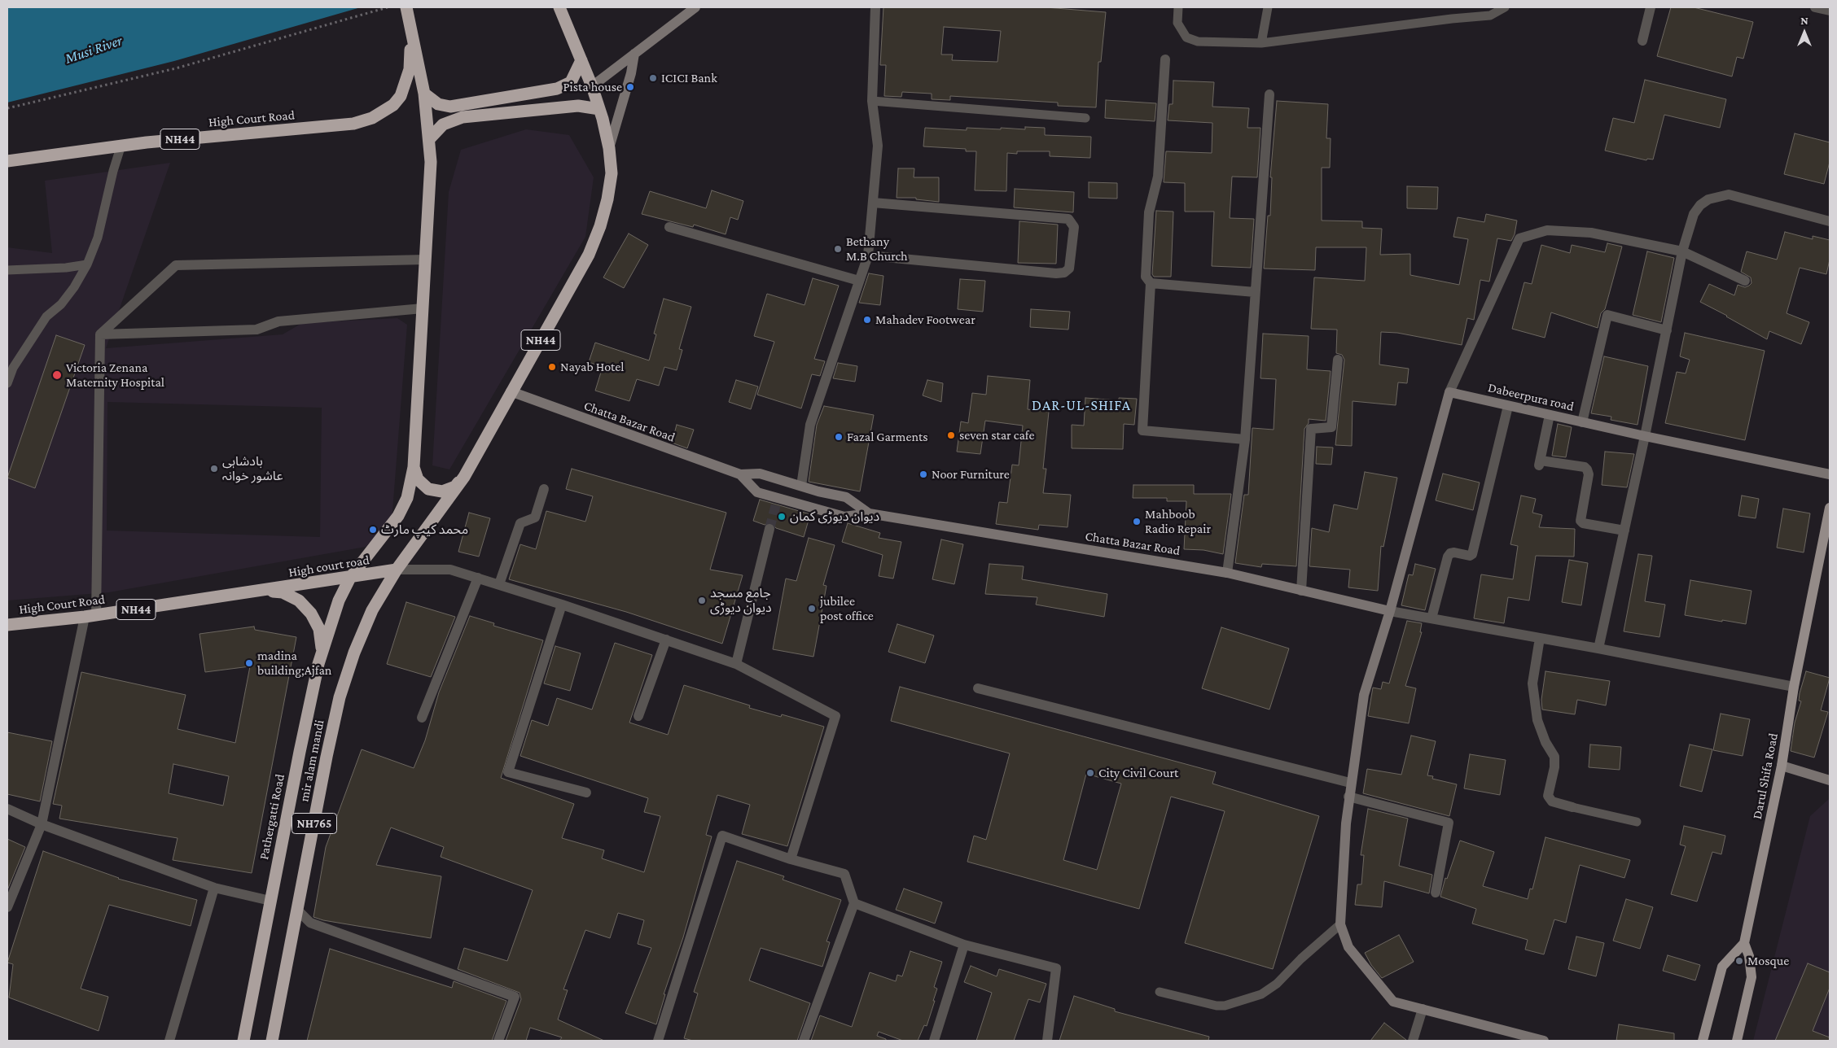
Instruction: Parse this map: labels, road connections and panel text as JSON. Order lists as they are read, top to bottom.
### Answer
{
  "streets": {
    "highway": [
      "High Court Road",
      "NH44",
      "High court road",
      "mir alam mandi",
      "Pathergatti Road",
      "NH765"
    ],
    "main road": ["Darul Shifa Road"],
    "street": ["Dabeerpura road", "Chatta Bazar Road"]
  },
  "crossings": [
    ["High Court Road", "High court road"],
    ["NH44", "Chatta Bazar Road"],
    ["NH44", "High court road"],
    ["NH44", "mir alam mandi"],
    ["High court road", "mir alam mandi"],
    ["High court road", "Pathergatti Road"]
  ],
  "districts": ["DAR-UL-SHIFA"],
  "water": ["Musi River"],
  "places": [
    "ICICI Bank",
    "Pista house",
    "Bethany M.B Church",
    "Mahadev Footwear",
    "Nayab Hotel",
    "Victoria Zenana Maternity Hospital",
    "seven star cafe",
    "Fazal Garments",
    "بادشاہی عاشور خوانہ",
    "Noor Furniture",
    "دیوان دیوڑی کمان",
    "Mahboob Radio Repair",
    "محمد کیپ مارٹ",
    "جامع مسجد دیوان دیوڑی",
    "jubilee post office",
    "madina building;Ajfan",
    "City Civil Court",
    "Mosque"
  ],
  "north": "top"
}
